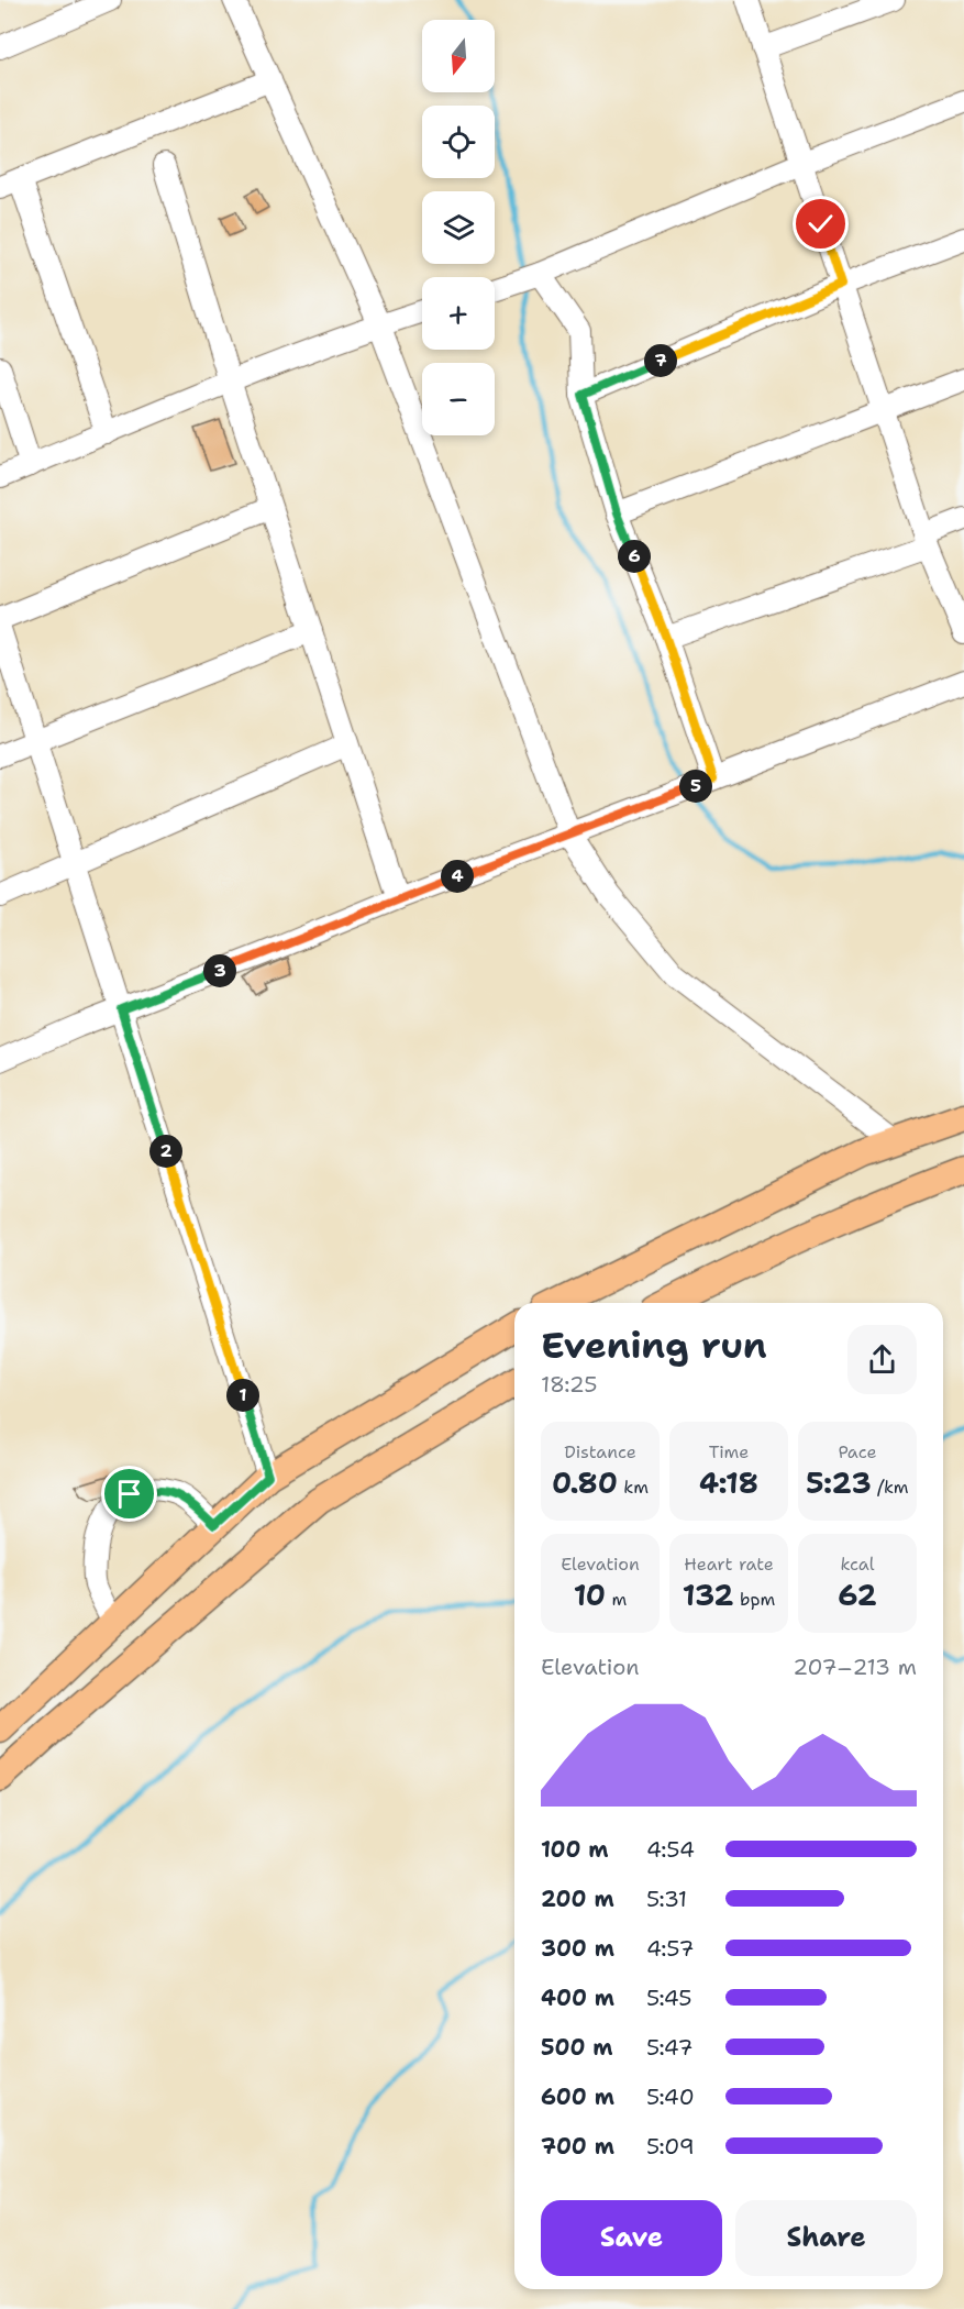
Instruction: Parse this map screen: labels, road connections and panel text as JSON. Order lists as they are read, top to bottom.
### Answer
{
  "north": "bottom",
  "page": {
    "map_buttons": ["+", "−"],
    "pins": [
      "7",
      "6",
      "5",
      "4",
      "3",
      "2",
      "1"
    ],
    "heading": ["Evening run", "18:25"],
    "stats": [
      ["Distance", "0.80 km"],
      ["Time", "4:18"],
      ["Pace", "5:23 /km"],
      ["Elevation", "10 m"],
      ["Heart rate", "132 bpm"],
      ["kcal", "62"]
    ],
    "chart": ["Elevation", "207–213 m"],
    "list": [
      {
        "name": "100 m",
        "note": "4:54"
      },
      {
        "name": "200 m",
        "note": "5:31"
      },
      {
        "name": "300 m",
        "note": "4:57"
      },
      {
        "name": "400 m",
        "note": "5:45"
      },
      {
        "name": "500 m",
        "note": "5:47"
      },
      {
        "name": "600 m",
        "note": "5:40"
      },
      {
        "name": "700 m",
        "note": "5:09"
      }
    ],
    "buttons": ["Save", "Share"]
  }
}
